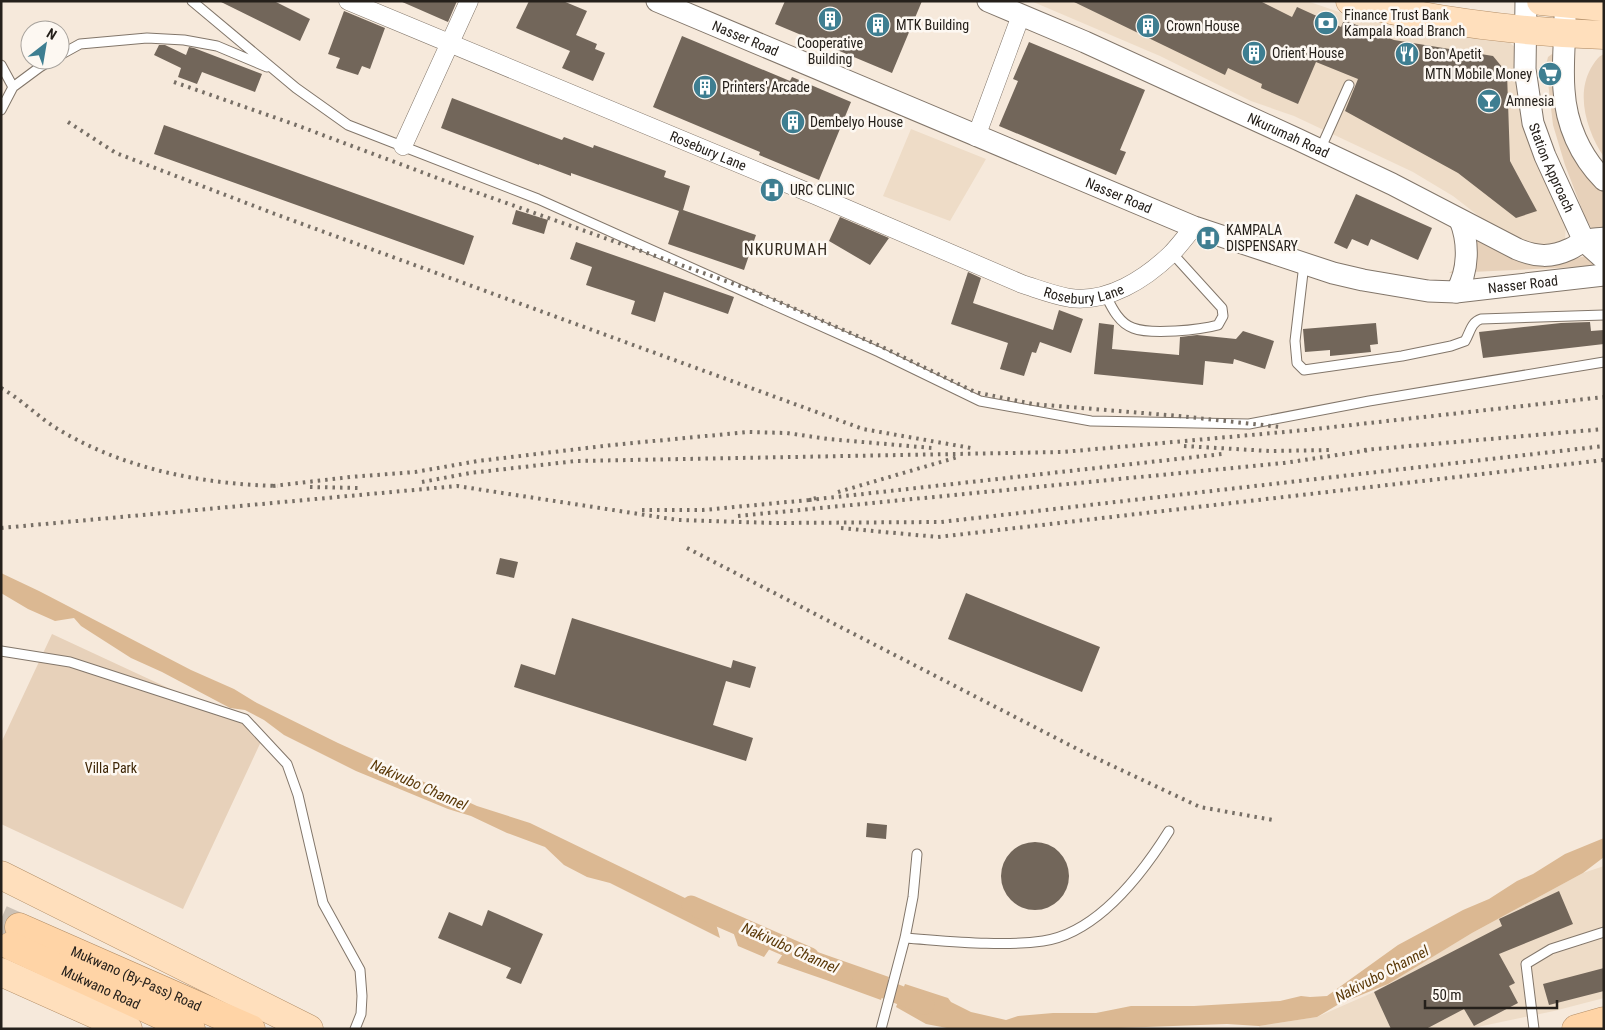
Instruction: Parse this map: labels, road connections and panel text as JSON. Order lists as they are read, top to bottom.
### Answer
{
  "streets": {
    "highway": ["Mukwano (By-Pass) Road", "Mukwano Road"],
    "street": [
      "Nasser Road",
      "Nkurumah Road",
      "Rosebury Lane",
      "Station Approach"
    ]
  },
  "crossings": [
    ["Nasser Road", "Rosebury Lane"],
    ["Nkurumah Road", "Station Approach"],
    ["Mukwano (By-Pass) Road", "Mukwano Road"]
  ],
  "districts": ["NKURUMAH"],
  "water": ["Nakivubo Channel"],
  "parks": ["Villa Park"],
  "places": {
    "building": [
      "Cooperative Building",
      "MTK Building",
      "Crown House",
      "Orient House",
      "Printers' Arcade",
      "Dembelyo House"
    ],
    "bank": ["Finance Trust Bank Kampala Road Branch"],
    "restaurant": ["Bon Apetit"],
    "supermarket": ["MTN Mobile Money"],
    "bar": ["Amnesia"],
    "hospital": ["URC CLINIC", "KAMPALA DISPENSARY"]
  },
  "scale_bar": "50 m",
  "north": "top right"
}
